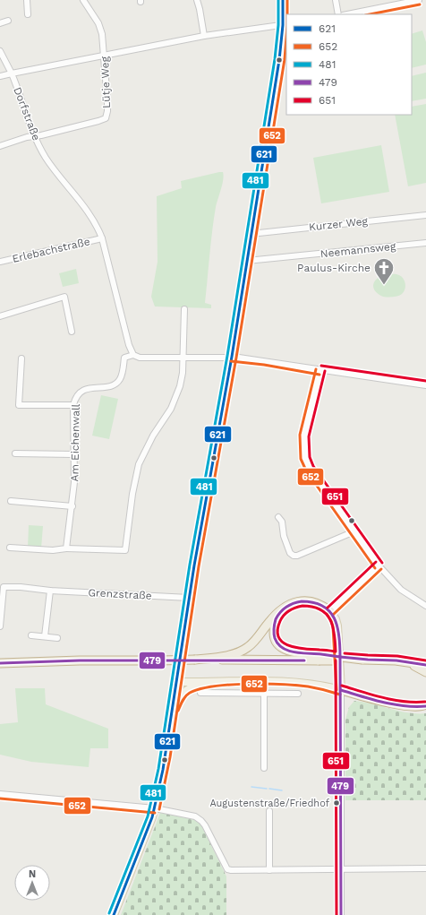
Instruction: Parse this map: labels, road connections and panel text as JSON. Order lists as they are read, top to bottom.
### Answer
{
  "streets": {
    "street": [
      "Lütje Weg",
      "Dorfstraße",
      "Kurzer Weg",
      "Erlebachstraße",
      "Neemannsweg",
      "Am Eichenwall",
      "Grenzstraße"
    ]
  },
  "crossings": [
    ["Lütje Weg", "Dorfstraße"],
    ["Dorfstraße", "Erlebachstraße"],
    ["Dorfstraße", "Am Eichenwall"]
  ],
  "places": {
    "church": ["Paulus-Kirche"],
    "other": ["Augustenstraße/Friedhof"]
  },
  "lines": [
    "transit line 621",
    "transit line 652",
    "transit line 481",
    "transit line 651",
    "transit line 479"
  ],
  "legend": [
    "621",
    "652",
    "481",
    "479",
    "651"
  ],
  "north": "top"
}
